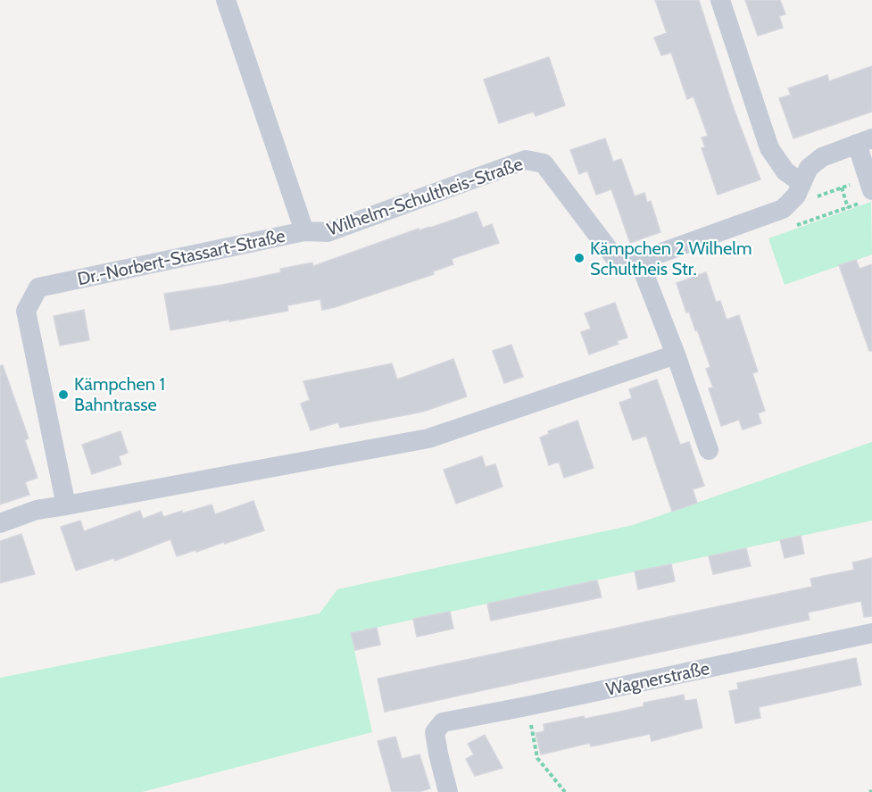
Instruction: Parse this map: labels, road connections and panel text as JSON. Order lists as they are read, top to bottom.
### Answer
{
  "streets": {
    "street": ["Wilhelm-Schultheis-Straße", "Dr.-Norbert-Stassart-Straße", "Wagnerstraße"]
  },
  "crossings": [
    ["Wilhelm-Schultheis-Straße", "Dr.-Norbert-Stassart-Straße"]
  ],
  "places": ["Kämpchen 2 Wilhelm Schultheis Str.", "Kämpchen 1 Bahntrasse"]
}
